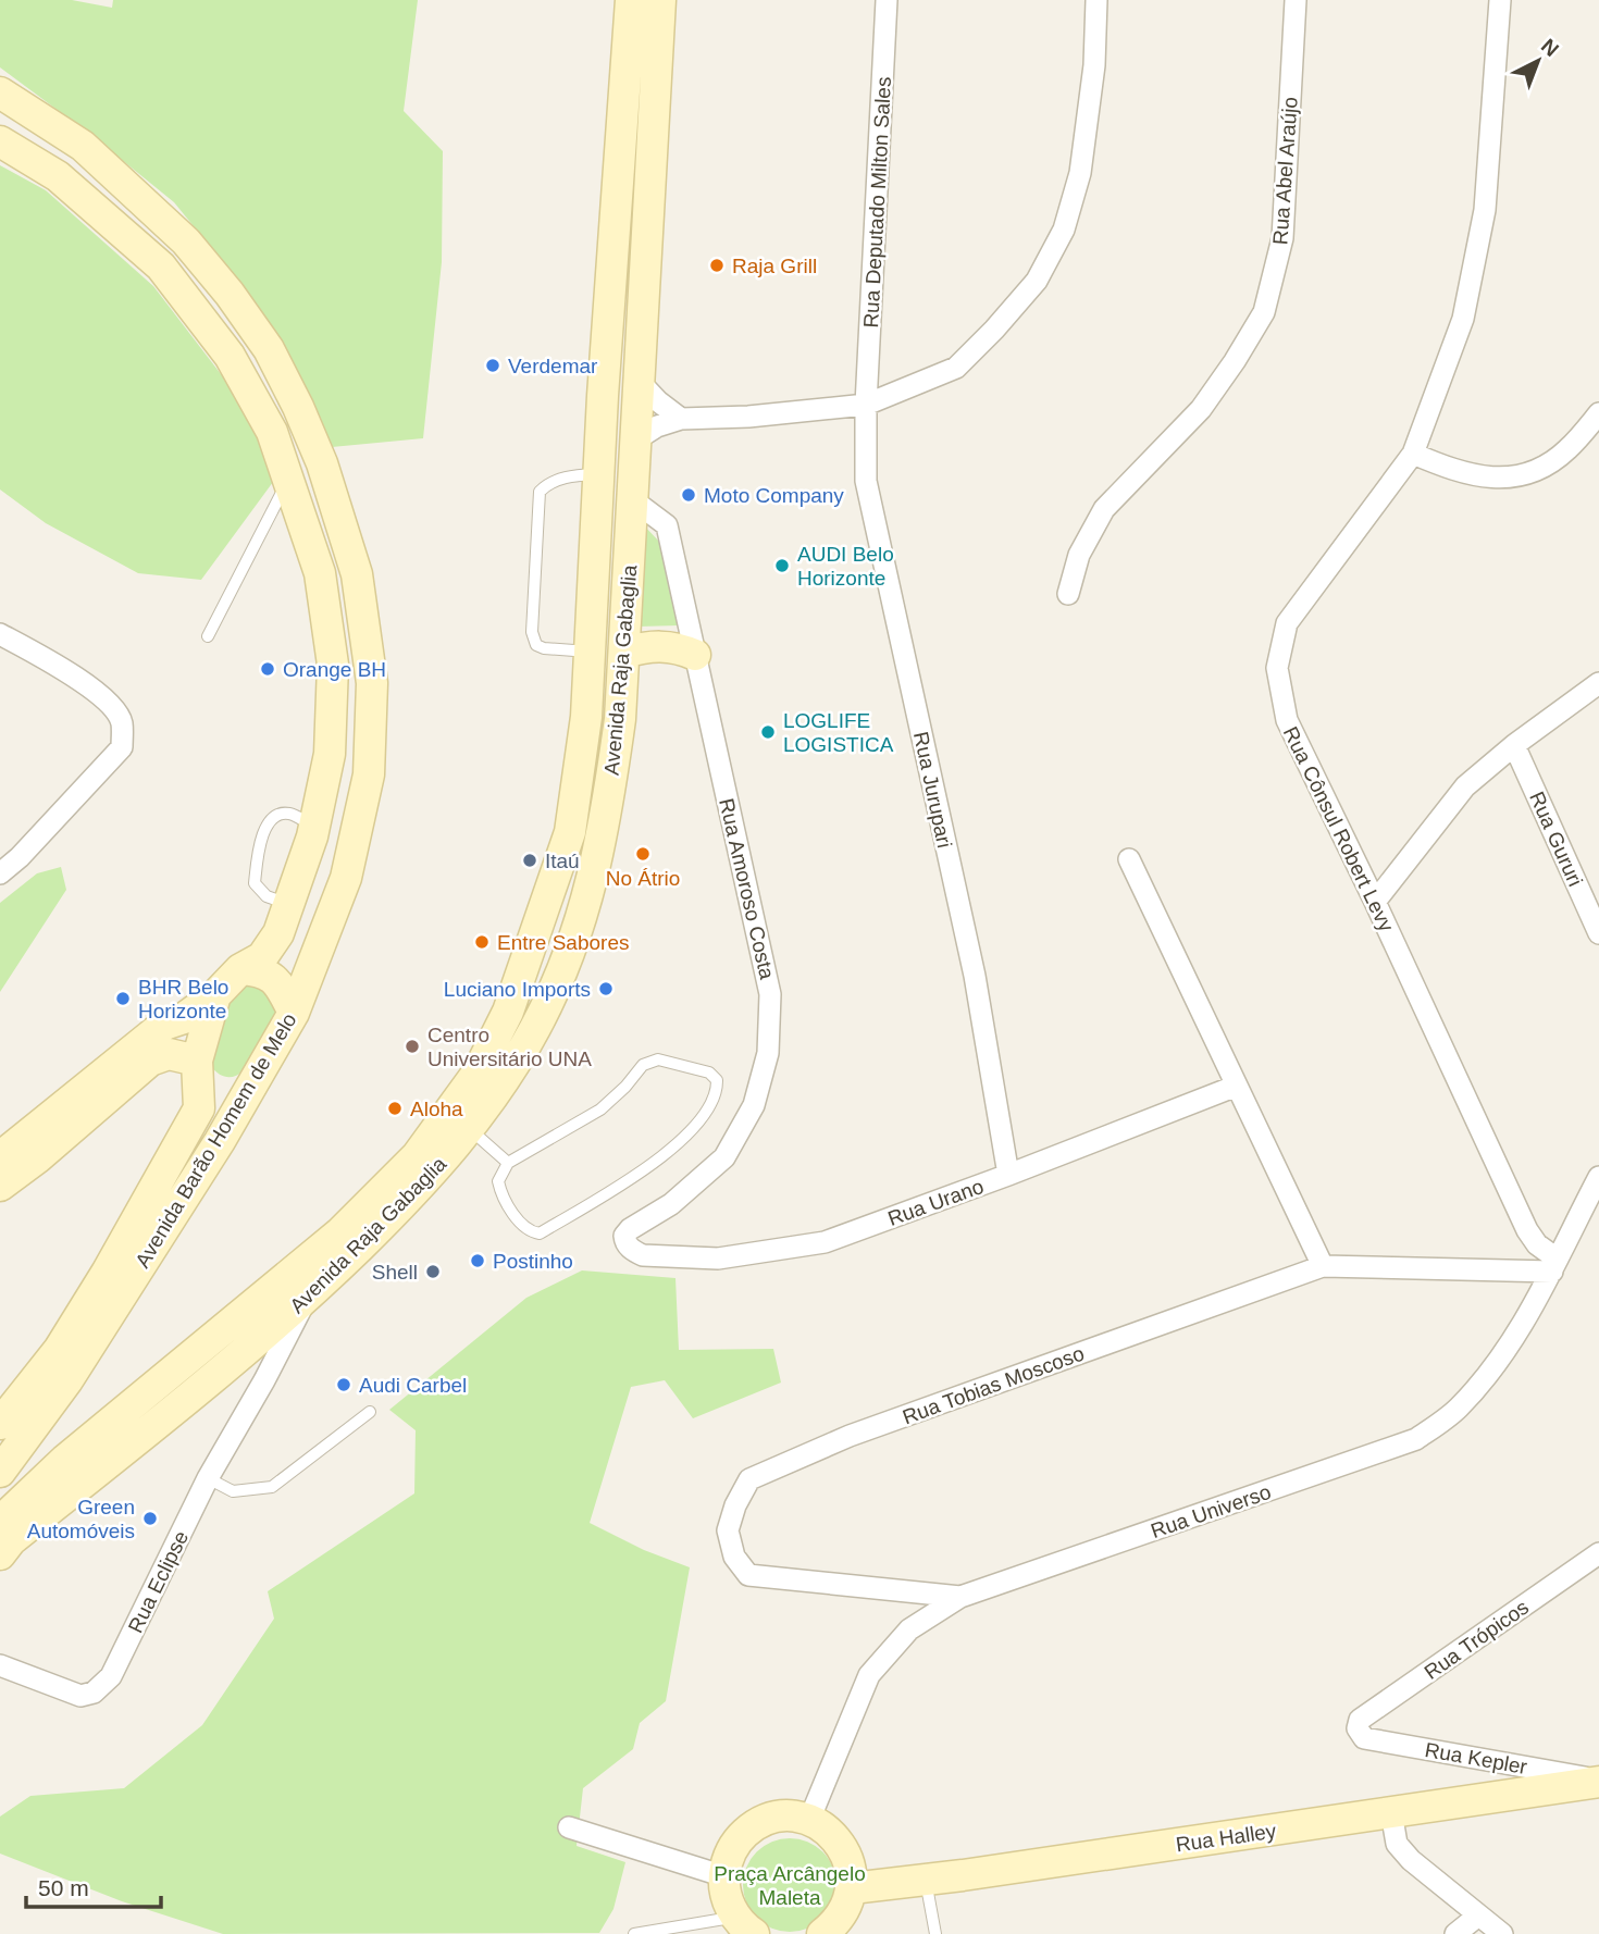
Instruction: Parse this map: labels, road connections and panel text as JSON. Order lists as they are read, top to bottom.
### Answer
{
  "streets": {
    "main road": ["Avenida Raja Gabaglia", "Avenida Barão Homem de Melo", "Rua Halley"],
    "street": [
      "Rua Abel Araújo",
      "Rua Deputado Milton Sales",
      "Rua Jurupari",
      "Rua Cônsul Robert Levy",
      "Rua Gururi",
      "Rua Amoroso Costa",
      "Rua Urano",
      "Rua Tobias Moscoso",
      "Rua Universo",
      "Rua Eclipse",
      "Rua Trópicos",
      "Rua Kepler"
    ]
  },
  "crossings": [
    ["Rua Deputado Milton Sales", "Rua Jurupari"],
    ["Avenida Raja Gabaglia", "Rua Amoroso Costa"],
    ["Avenida Raja Gabaglia", "Rua Eclipse"],
    ["Rua Jurupari", "Rua Urano"],
    ["Rua Cônsul Robert Levy", "Rua Tobias Moscoso"],
    ["Rua Cônsul Robert Levy", "Rua Universo"],
    ["Rua Amoroso Costa", "Rua Urano"],
    ["Rua Tobias Moscoso", "Rua Universo"],
    ["Rua Trópicos", "Rua Kepler"],
    ["Rua Kepler", "Rua Halley"]
  ],
  "parks": ["Praça Arcângelo Maleta"],
  "places": [
    "Raja Grill",
    "Verdemar",
    "Moto Company",
    "AUDI Belo Horizonte",
    "Orange BH",
    "LOGLIFE LOGISTICA",
    "No Átrio",
    "Itaú",
    "Entre Sabores",
    "Luciano Imports",
    "BHR Belo Horizonte",
    "Centro Universitário UNA",
    "Aloha",
    "Postinho",
    "Shell",
    "Audi Carbel",
    "Green Automóveis"
  ],
  "scale_bar": "50 m",
  "north": "top right"
}
